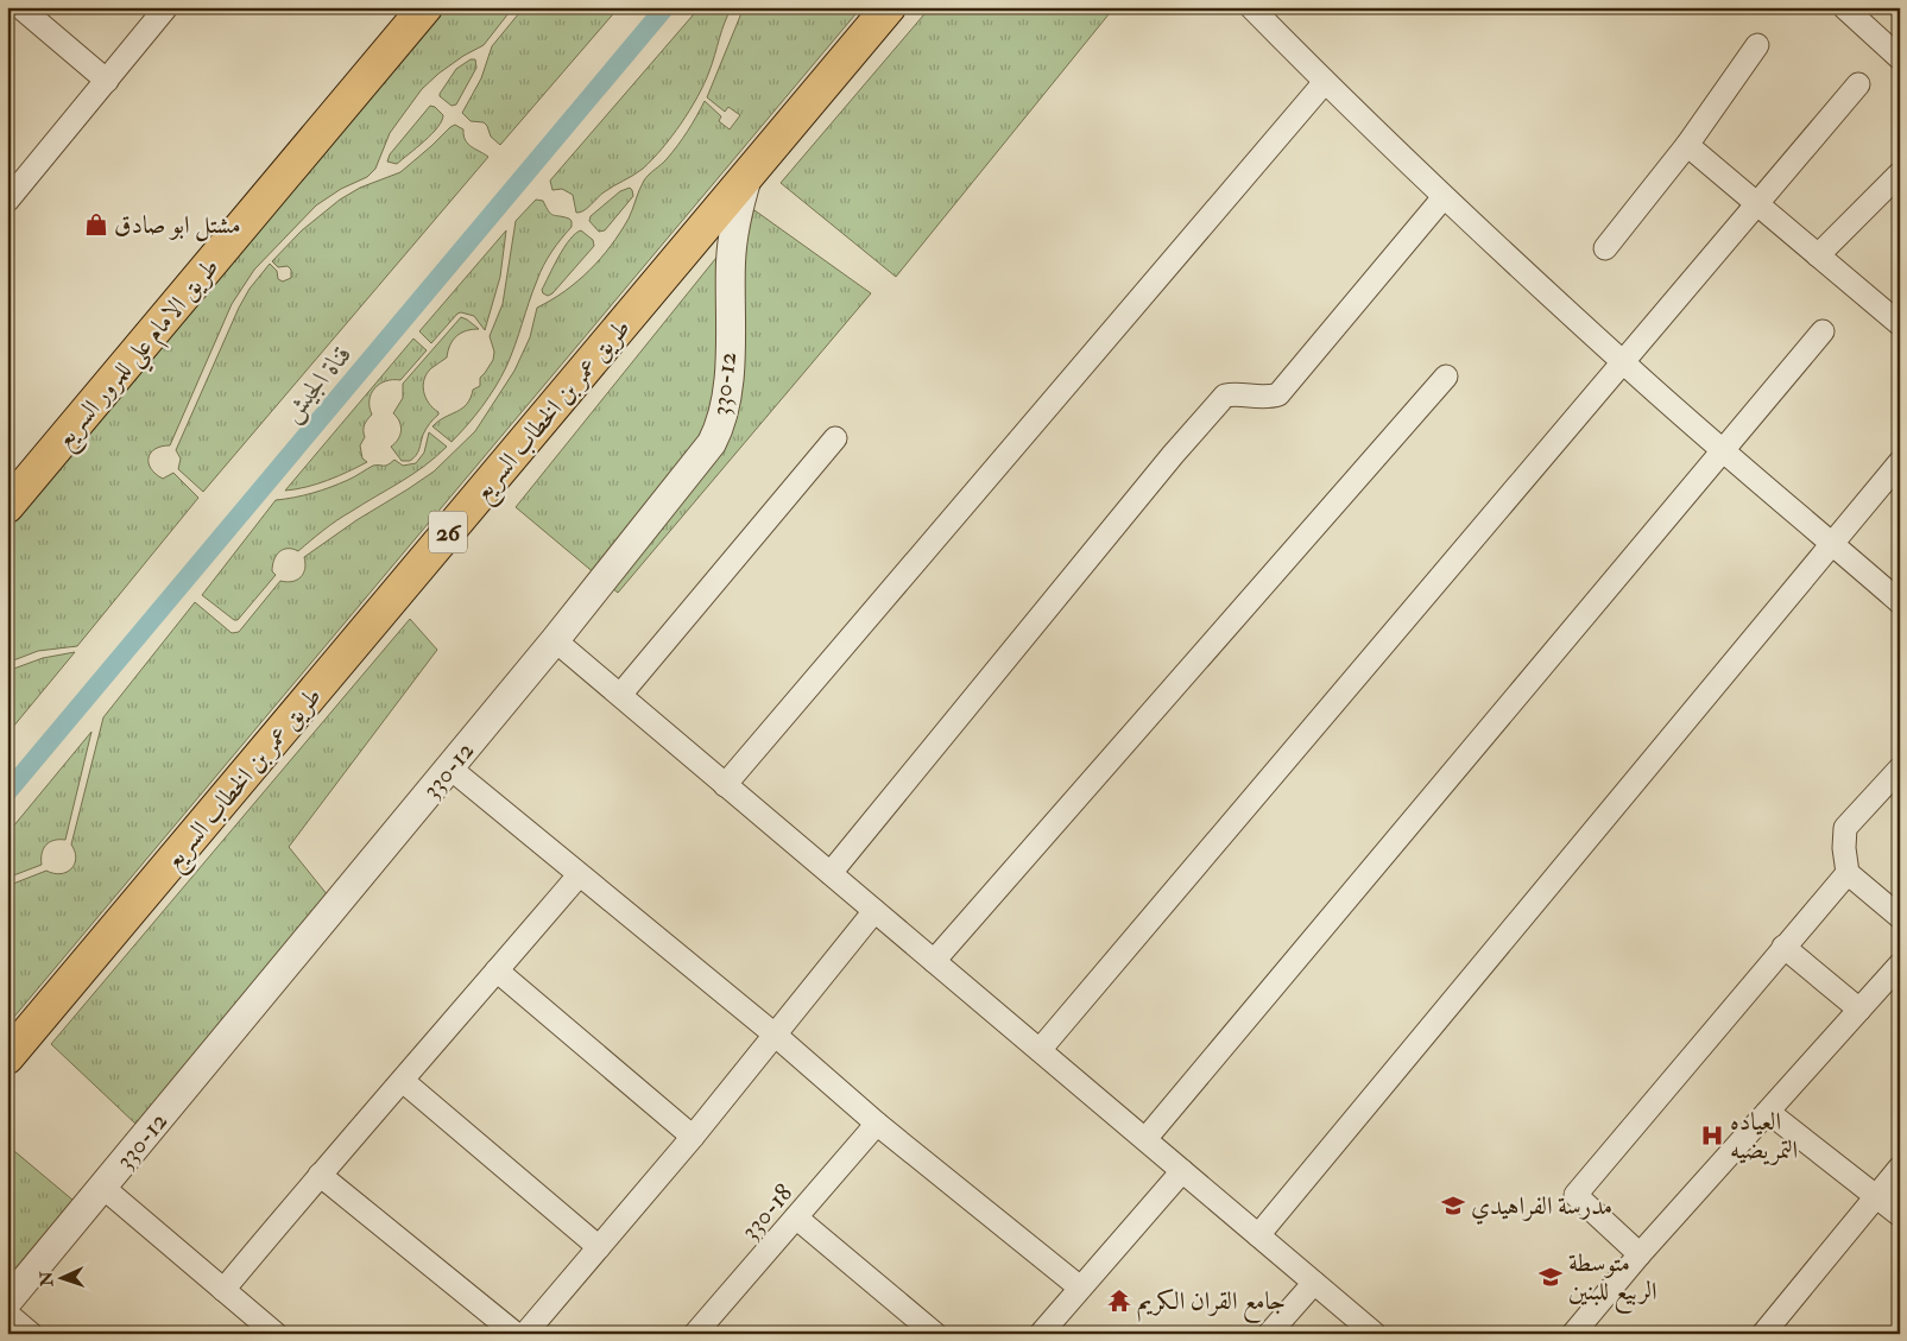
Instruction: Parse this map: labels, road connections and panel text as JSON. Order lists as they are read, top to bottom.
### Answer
{
  "streets": {
    "highway": ["طريق الامام علي للمرور السريع", "طريق عمر بن الخطاب السريع", "26"],
    "street": ["330-12", "330-18"]
  },
  "crossings": [
    ["330-12", "طريق عمر بن الخطاب السريع"]
  ],
  "water": ["قناة الجيش"],
  "places": {
    "shop": ["مشتل ابو صادق"],
    "hospital": ["العياده التمريضيه"],
    "school or university": ["مدرسة الفراهيدي", "متوسطة الربيع للبنين"],
    "temple": ["جامع القران الكريم"]
  },
  "north": "left"
}
